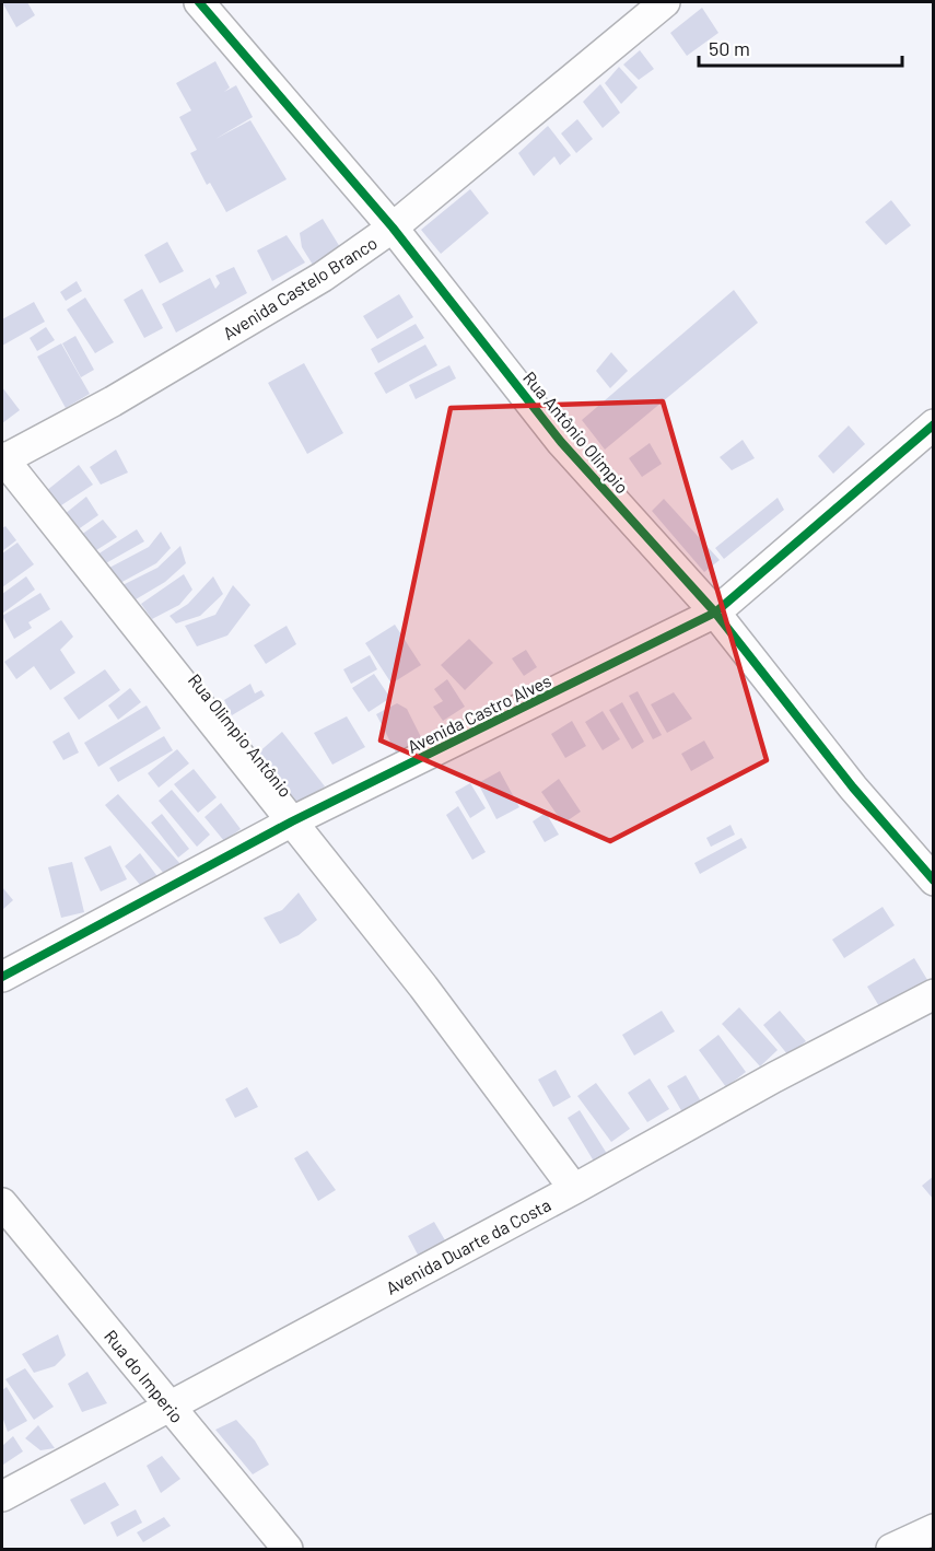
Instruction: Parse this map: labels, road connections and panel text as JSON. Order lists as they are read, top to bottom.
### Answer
{
  "streets": {
    "street": [
      "Avenida Castelo Branco",
      "Rua Antônio Olimpio",
      "Avenida Castro Alves",
      "Rua Olimpio Antônio",
      "Avenida Duarte da Costa",
      "Rua do Imperio"
    ]
  },
  "crossings": [
    ["Avenida Castelo Branco", "Rua Antônio Olimpio"],
    ["Avenida Castelo Branco", "Rua Olimpio Antônio"],
    ["Rua Antônio Olimpio", "Avenida Castro Alves"],
    ["Avenida Castro Alves", "Rua Olimpio Antônio"],
    ["Rua Olimpio Antônio", "Avenida Duarte da Costa"],
    ["Avenida Duarte da Costa", "Rua do Imperio"]
  ],
  "scale_bar": "50 m"
}
